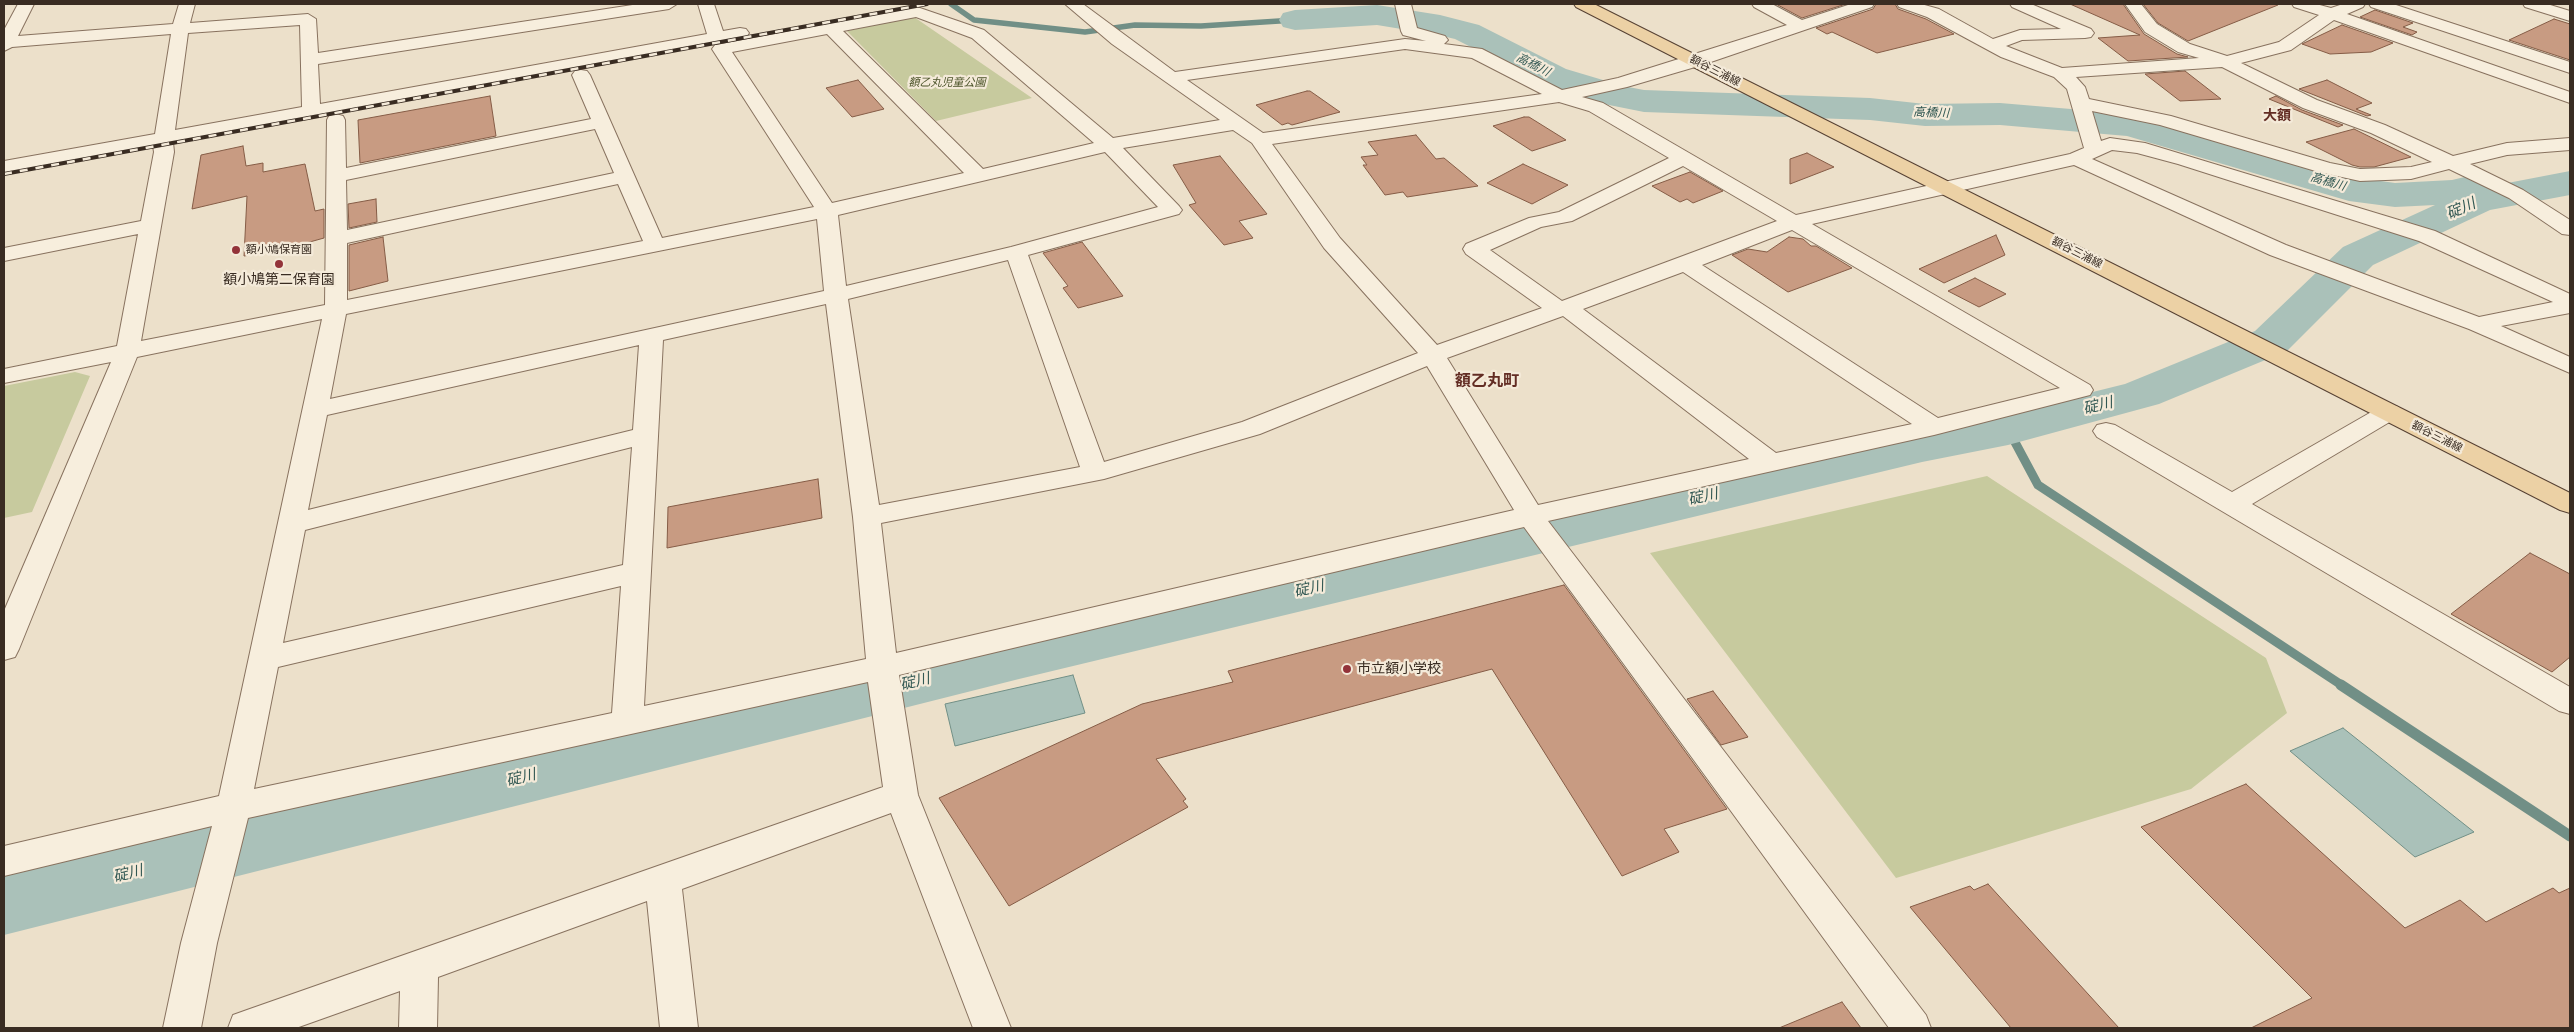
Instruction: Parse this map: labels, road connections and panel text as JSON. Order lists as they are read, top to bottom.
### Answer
{
  "streets": {
    "main road": ["額谷三浦線"]
  },
  "districts": ["大額", "額乙丸町"],
  "water": ["高橋川", "碇川"],
  "parks": ["額乙丸児童公園"],
  "places": ["額小鳩保育園", "額小鳩第二保育園", "市立額小学校"]
}
